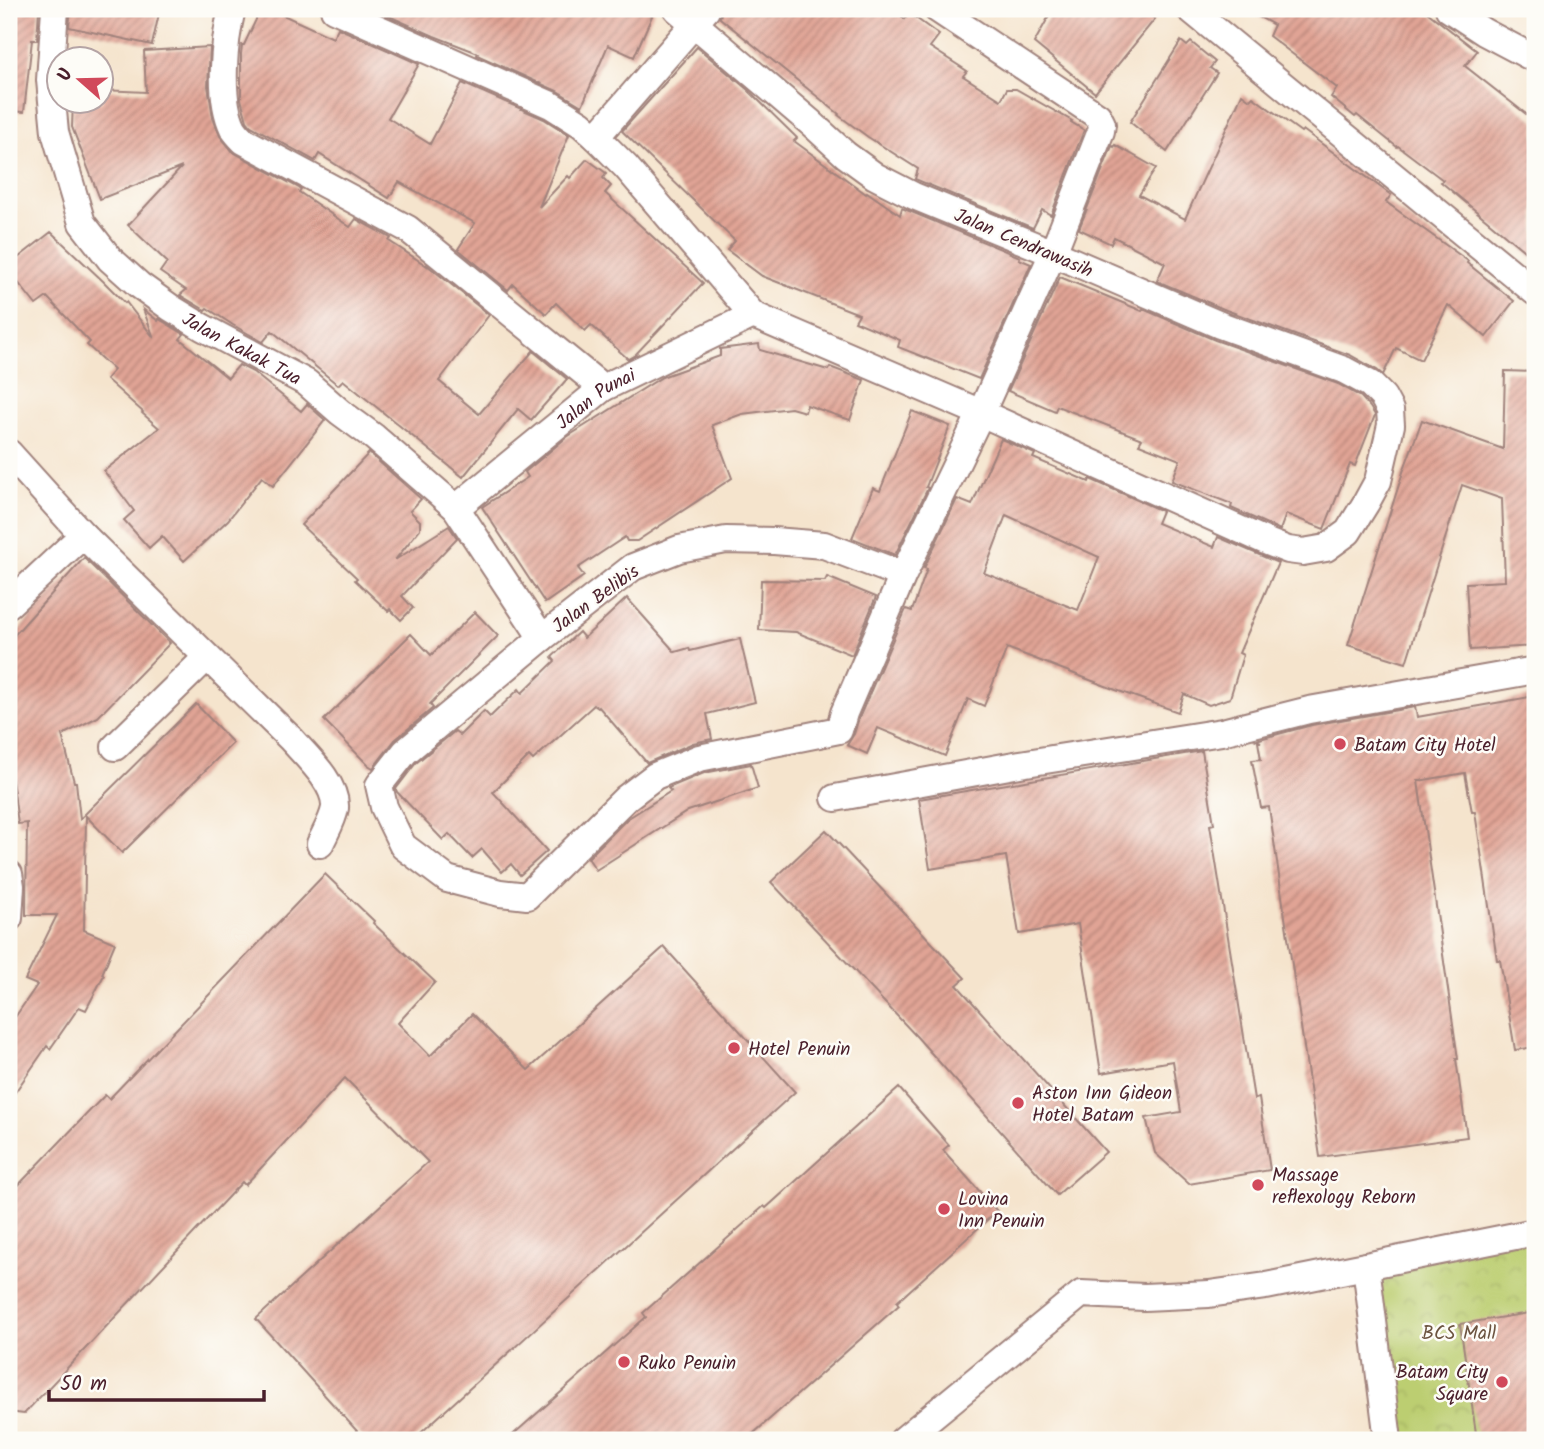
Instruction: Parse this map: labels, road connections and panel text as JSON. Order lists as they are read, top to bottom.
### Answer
{
  "streets": {
    "street": [
      "Jalan Cendrawasih",
      "Jalan Kakak Tua",
      "Jalan Punai",
      "Jalan Belibis"
    ]
  },
  "crossings": [
    ["Jalan Kakak Tua", "Jalan Punai"],
    ["Jalan Kakak Tua", "Jalan Belibis"]
  ],
  "parks": ["BCS Mall"],
  "places": [
    "Batam City Hotel",
    "Hotel Penuin",
    "Aston Inn Gideon Hotel Batam",
    "Massage reflexology Reborn",
    "Lovina Inn Penuin",
    "Ruko Penuin",
    "Batam City Square"
  ],
  "scale_bar": "50 m",
  "north": "left"
}
